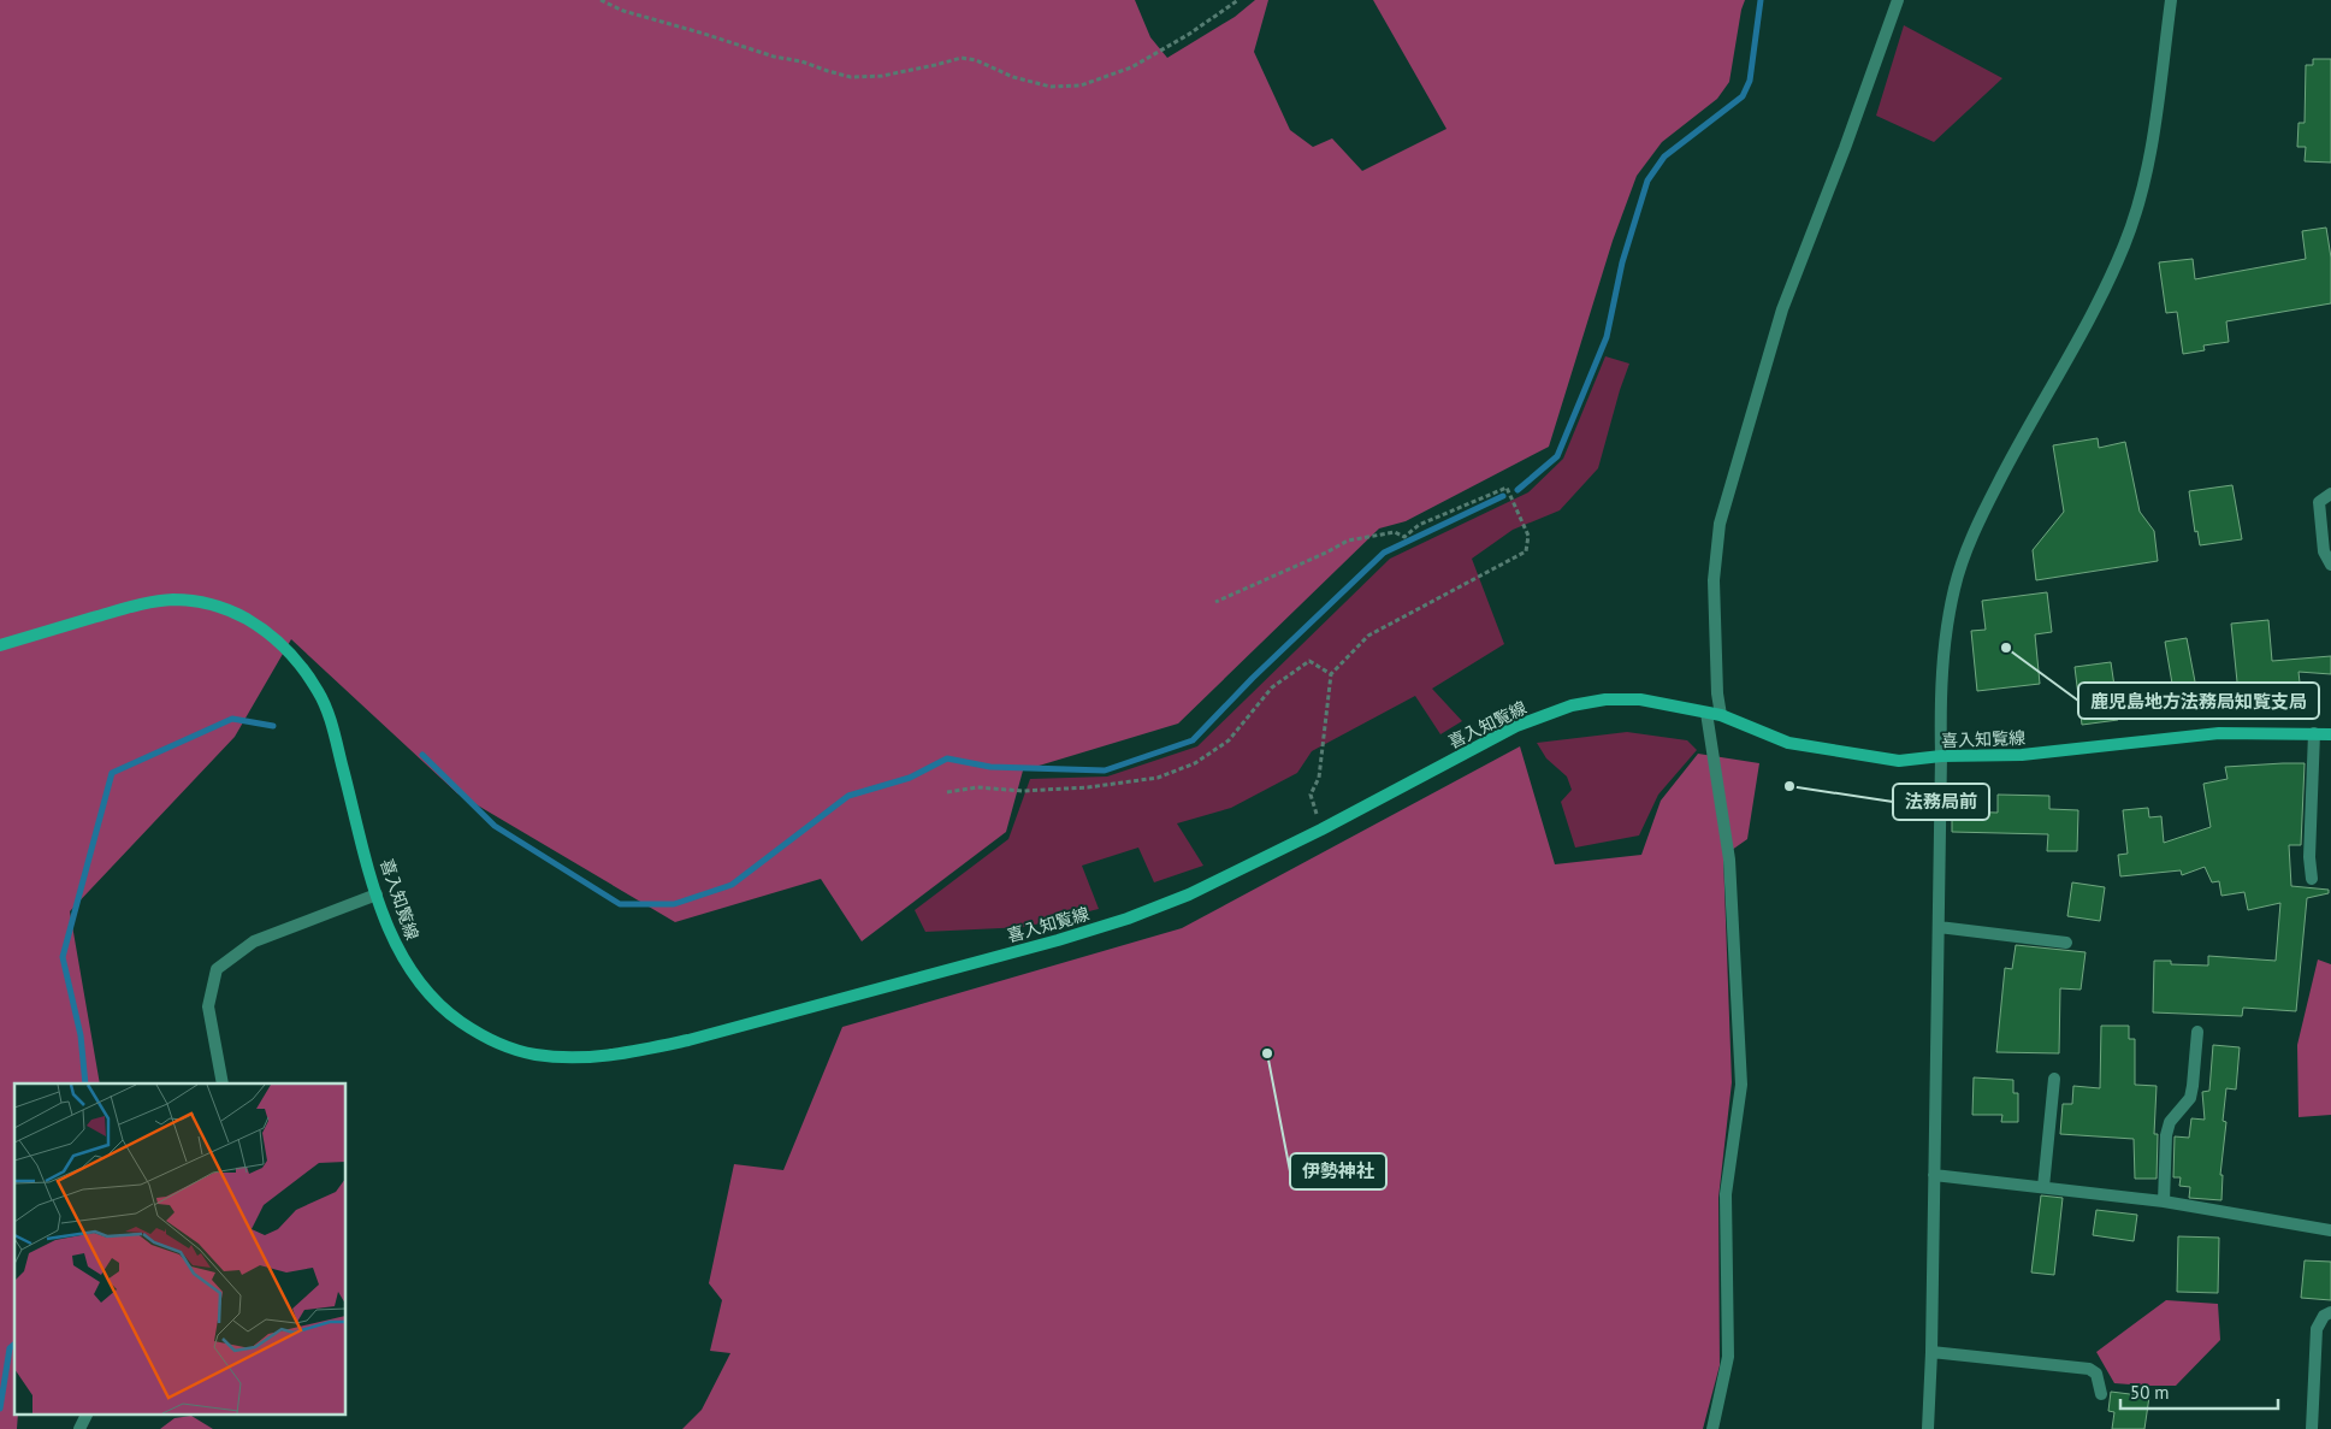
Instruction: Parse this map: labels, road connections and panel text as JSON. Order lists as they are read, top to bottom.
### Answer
{
  "streets": {
    "main road": ["喜入知覧線"]
  },
  "places": ["鹿児島地方法務局知覧支局", "法務局前", "伊勢神社"],
  "scale_bar": "50 m"
}
